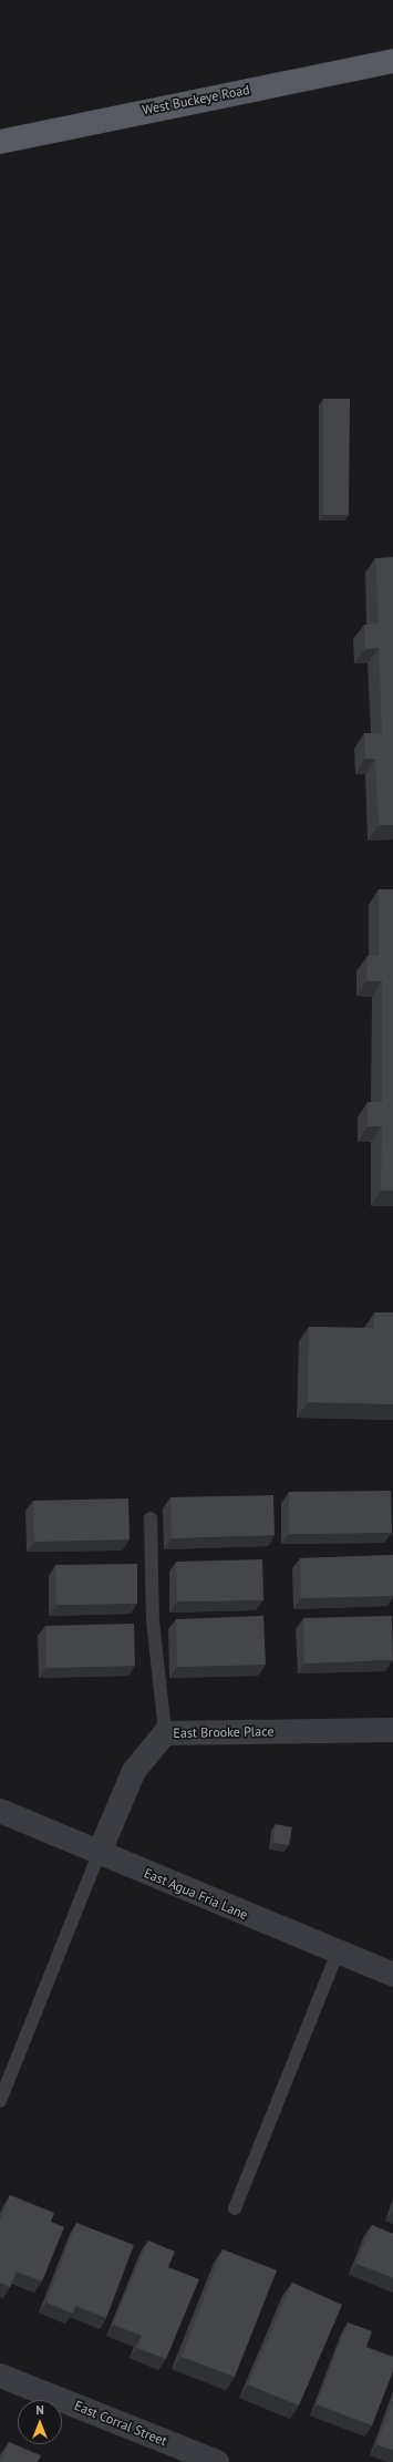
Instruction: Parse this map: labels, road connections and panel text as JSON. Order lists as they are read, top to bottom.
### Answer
{
  "streets": {
    "main road": ["West Buckeye Road"],
    "street": ["East Brooke Place", "East Agua Fria Lane", "East Corral Street"]
  },
  "crossings": [
    ["East Brooke Place", "East Agua Fria Lane"]
  ],
  "north": "top"
}
